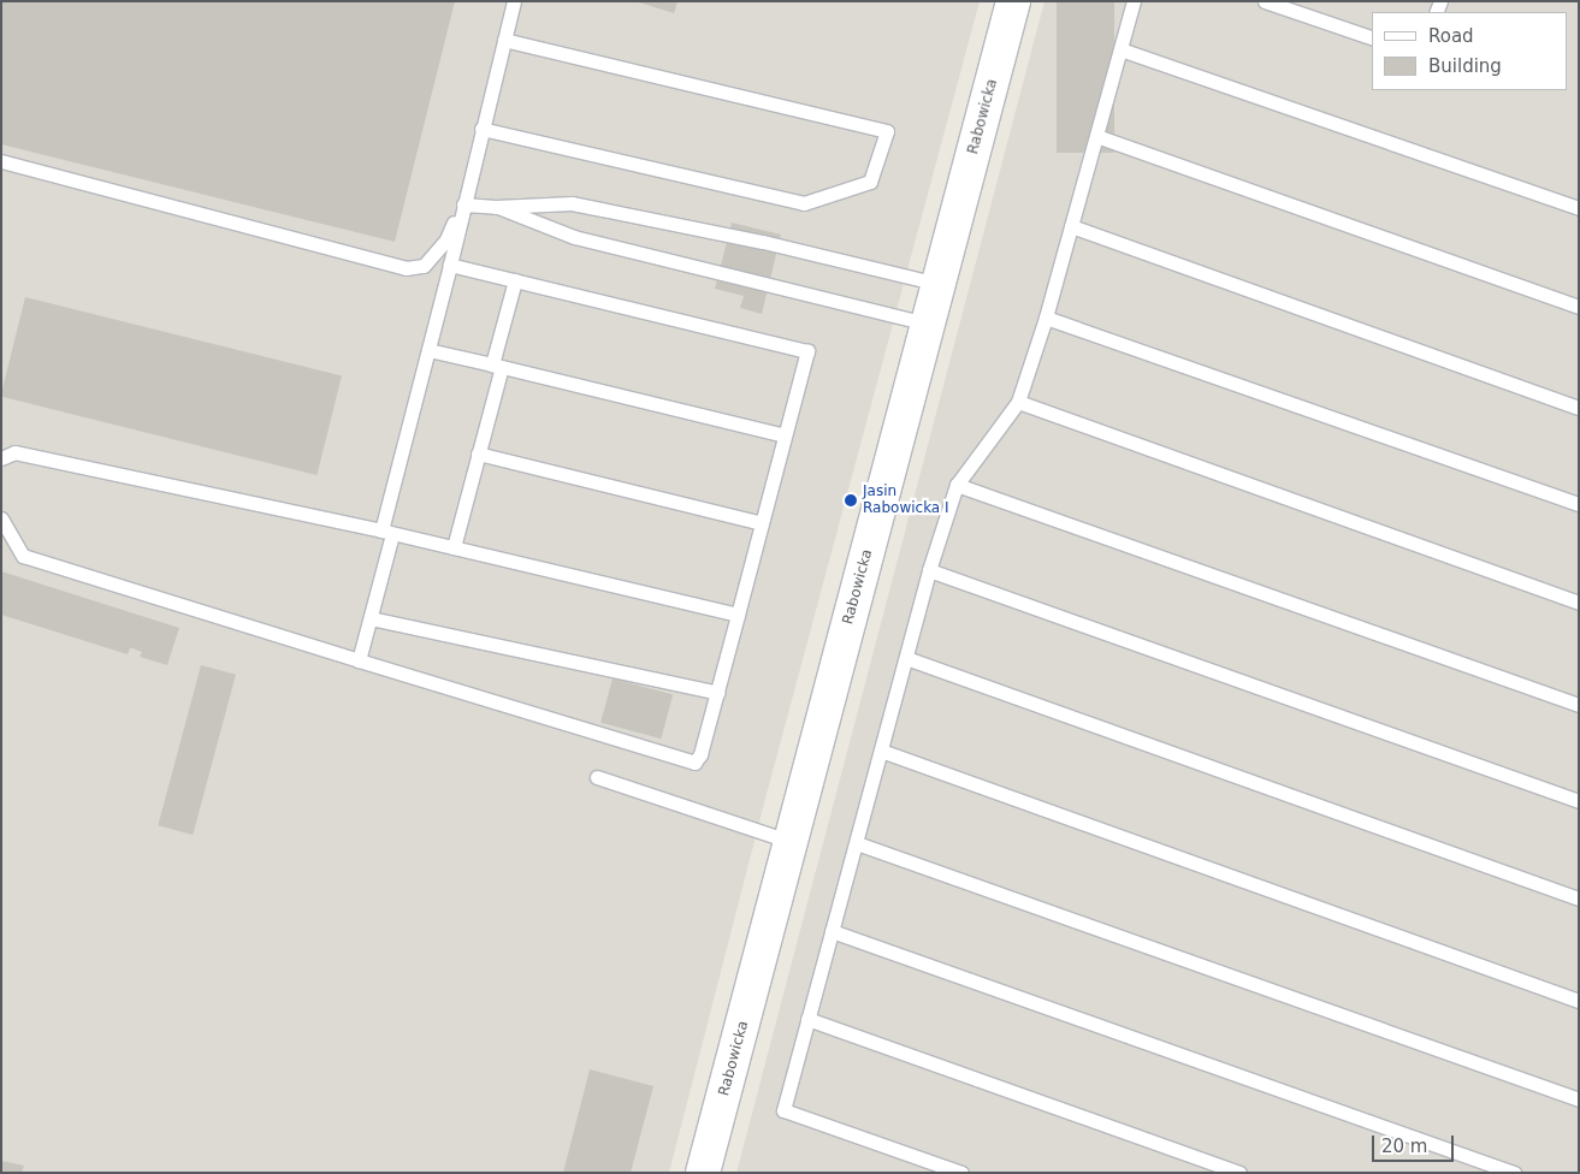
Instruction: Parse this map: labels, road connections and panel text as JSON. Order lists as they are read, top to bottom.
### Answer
{
  "streets": {
    "street": ["Rabowicka"]
  },
  "places": ["Jasin Rabowicka I"],
  "legend": ["Road", "Building"],
  "scale_bar": "20 m"
}
